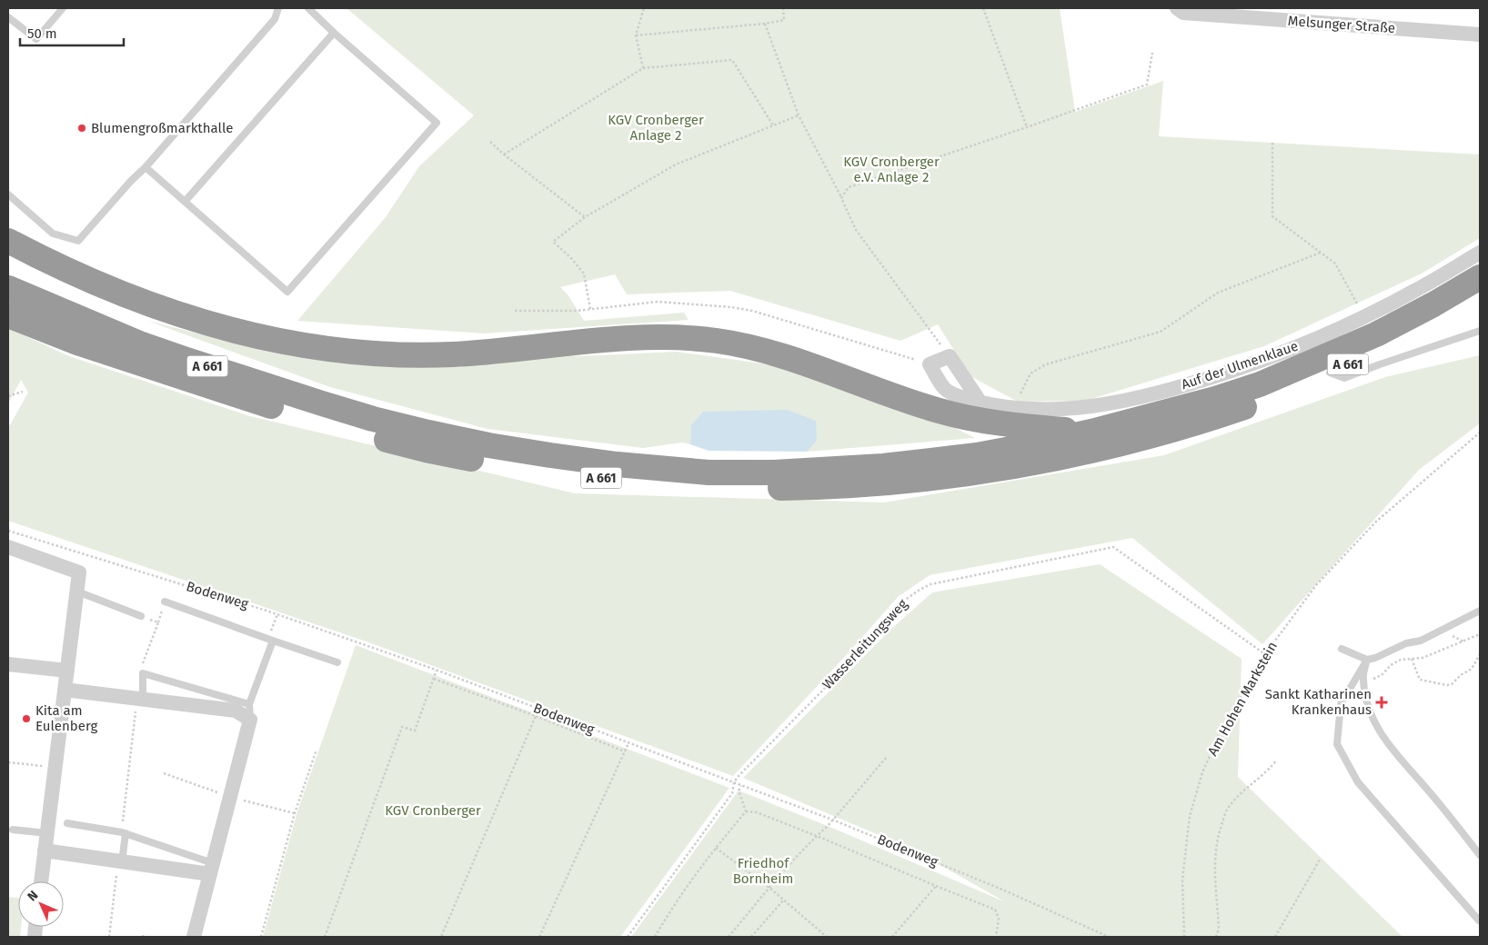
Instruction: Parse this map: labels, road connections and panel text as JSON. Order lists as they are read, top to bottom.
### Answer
{
  "streets": {
    "highway": ["A 661"],
    "street": ["Melsunger Straße", "Auf der Ulmenklaue"],
    "path": ["Bodenweg", "Wasserleitungsweg", "Am Hohen Markstein"]
  },
  "crossings": [
    ["Bodenweg", "Wasserleitungsweg"],
    ["Wasserleitungsweg", "Am Hohen Markstein"]
  ],
  "parks": [
    "KGV Cronberger Anlage 2",
    "KGV Cronberger e.V. Anlage 2",
    "KGV Cronberger",
    "Friedhof Bornheim"
  ],
  "places": {
    "other": ["Blumengroßmarkthalle", "Kita am Eulenberg"],
    "health": ["Sankt Katharinen Krankenhaus"]
  },
  "scale_bar": "50 m",
  "north": "top left"
}
